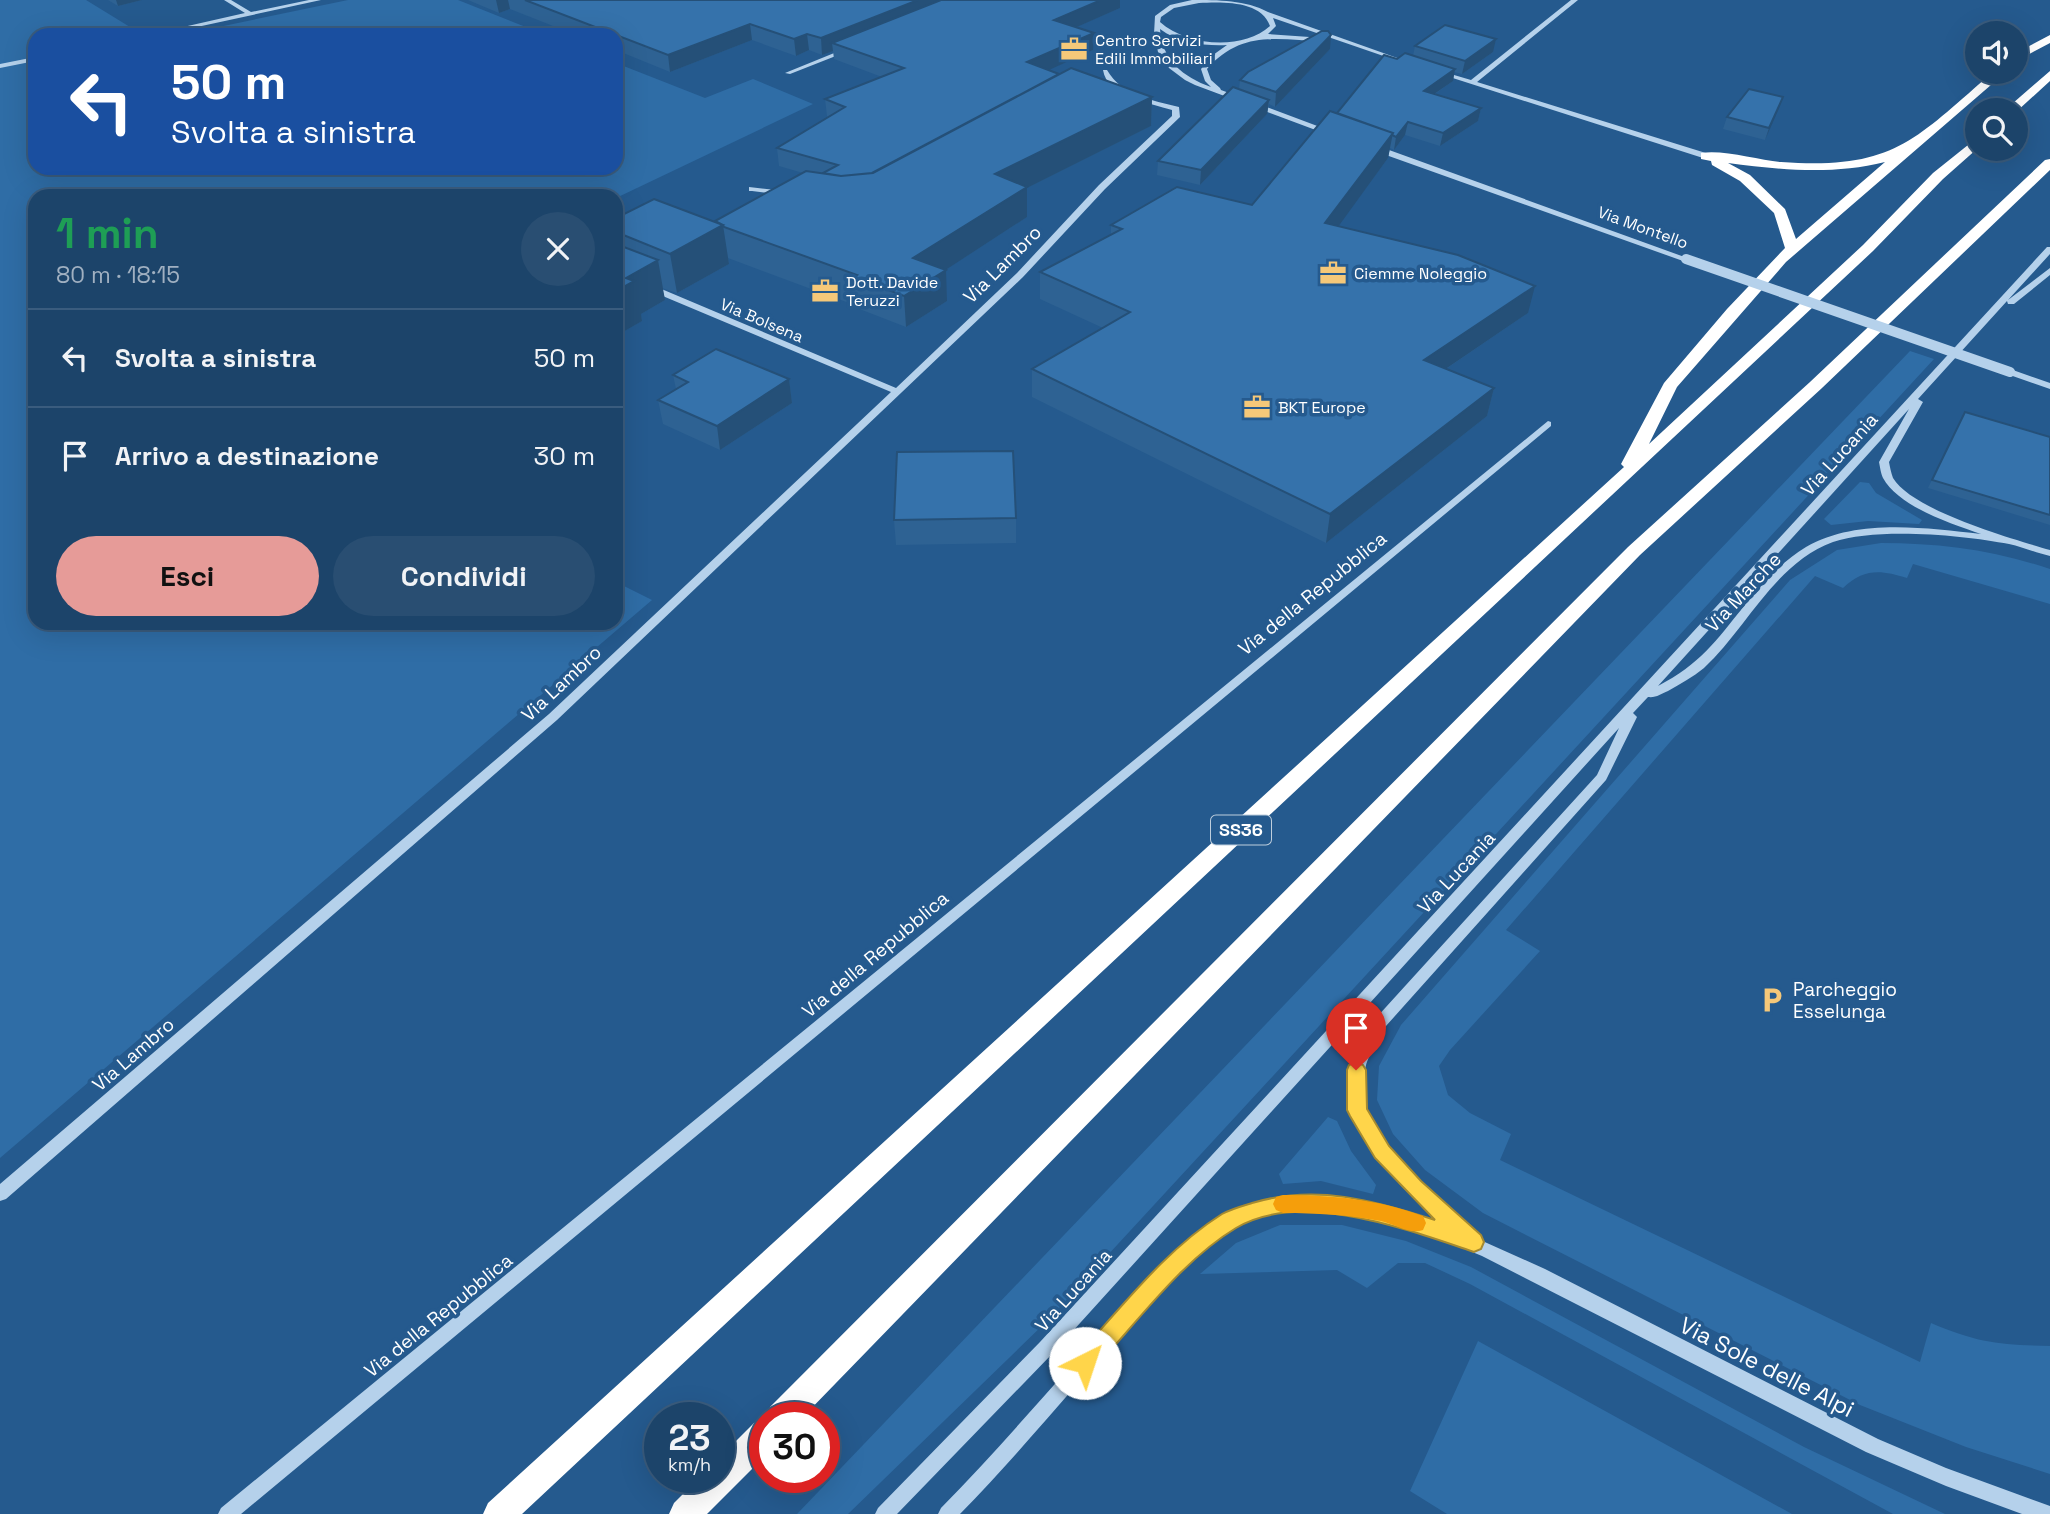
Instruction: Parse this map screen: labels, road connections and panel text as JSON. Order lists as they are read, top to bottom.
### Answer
{
  "streets": {
    "highway": ["SS36"],
    "street": [
      "Via Montello",
      "Via Lambro",
      "Via Bolsena",
      "Via Lucania",
      "Via Marche",
      "Via della Repubblica",
      "Via Sole delle Alpi"
    ]
  },
  "crossings": [
    ["Via Lambro", "Via Bolsena"],
    ["Via Lucania", "Via Marche"]
  ],
  "places": {
    "office": [
      "Centro Servizi Edili Immobiliari",
      "Ciemme Noleggio",
      "Dott. Davide Teruzzi",
      "BKT Europe"
    ],
    "parking": ["Parcheggio Esselunga"]
  },
  "page": {
    "turn": ["50 m", "Svolta a sinistra"],
    "heading": ["1 min", "80 m · 18:15"],
    "list": [
      {
        "name": "Svolta a sinistra",
        "value": "50 m"
      },
      {
        "name": "Arrivo a destinazione",
        "value": "30 m"
      }
    ],
    "buttons": ["Esci", "Condividi"],
    "speed": "23 km/h",
    "limit": "30"
  }
}
